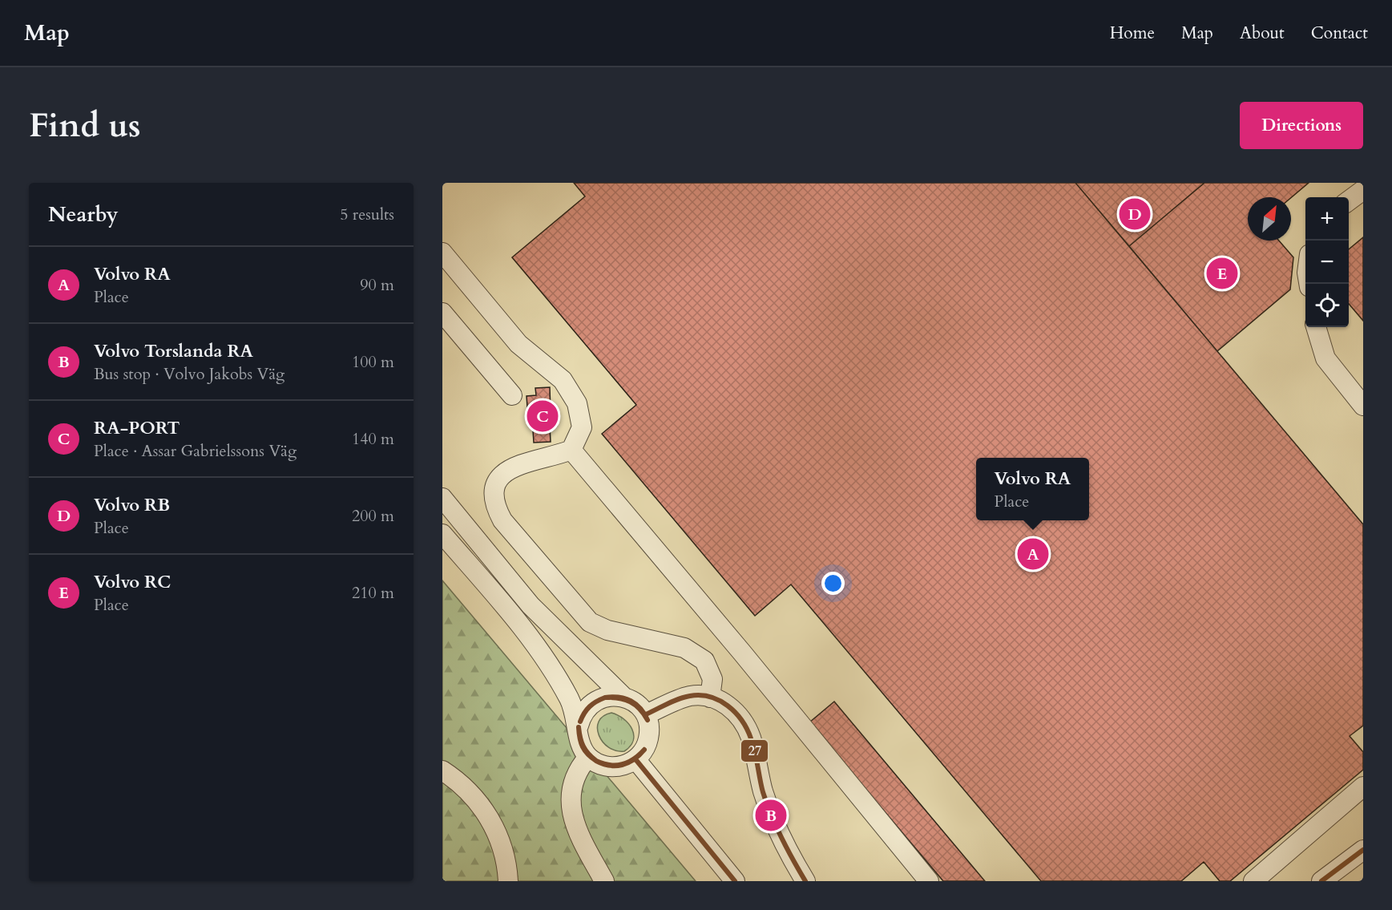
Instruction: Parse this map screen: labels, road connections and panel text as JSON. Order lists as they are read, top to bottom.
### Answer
{
  "lines": ["transit line 27"],
  "north": "top right",
  "page": {
    "header": "Map",
    "nav": [
      "Home",
      "Map",
      "About",
      "Contact"
    ],
    "buttons": "Directions",
    "title": "Find us",
    "heading": ["Nearby", "5 results"],
    "pins": [
      "D",
      "E",
      "C",
      "A",
      "B"
    ],
    "map_buttons": ["+", "−"],
    "list": [
      {
        "mark": "A",
        "name": "Volvo RA",
        "note": "Place",
        "value": "90 m"
      },
      {
        "mark": "B",
        "name": "Volvo Torslanda RA",
        "note": "Bus stop · Volvo Jakobs Väg",
        "value": "100 m"
      },
      {
        "mark": "C",
        "name": "RA-PORT",
        "note": "Place · Assar Gabrielssons Väg",
        "value": "140 m"
      },
      {
        "mark": "D",
        "name": "Volvo RB",
        "note": "Place",
        "value": "200 m"
      },
      {
        "mark": "E",
        "name": "Volvo RC",
        "note": "Place",
        "value": "210 m"
      }
    ],
    "popup": ["Volvo RA", "Place"]
  }
}
